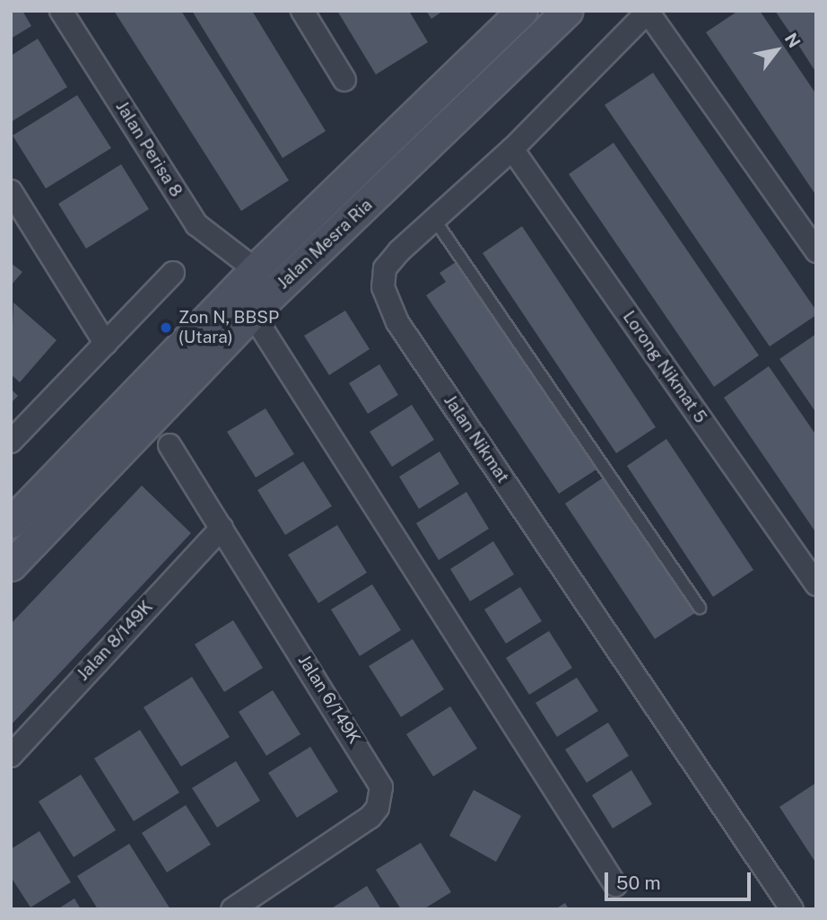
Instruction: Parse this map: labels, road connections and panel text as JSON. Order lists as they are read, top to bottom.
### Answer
{
  "streets": {
    "main road": ["Jalan Mesra Ria"],
    "street": [
      "Jalan Perisa 8",
      "Lorong Nikmat 5",
      "Jalan Nikmat",
      "Jalan 8/149K",
      "Jalan 6/149K"
    ]
  },
  "crossings": [
    ["Jalan Perisa 8", "Jalan Mesra Ria"],
    ["Lorong Nikmat 5", "Jalan Nikmat"],
    ["Jalan 8/149K", "Jalan 6/149K"]
  ],
  "places": ["Zon N, BBSP (Utara)"],
  "scale_bar": "50 m",
  "north": "top right"
}
